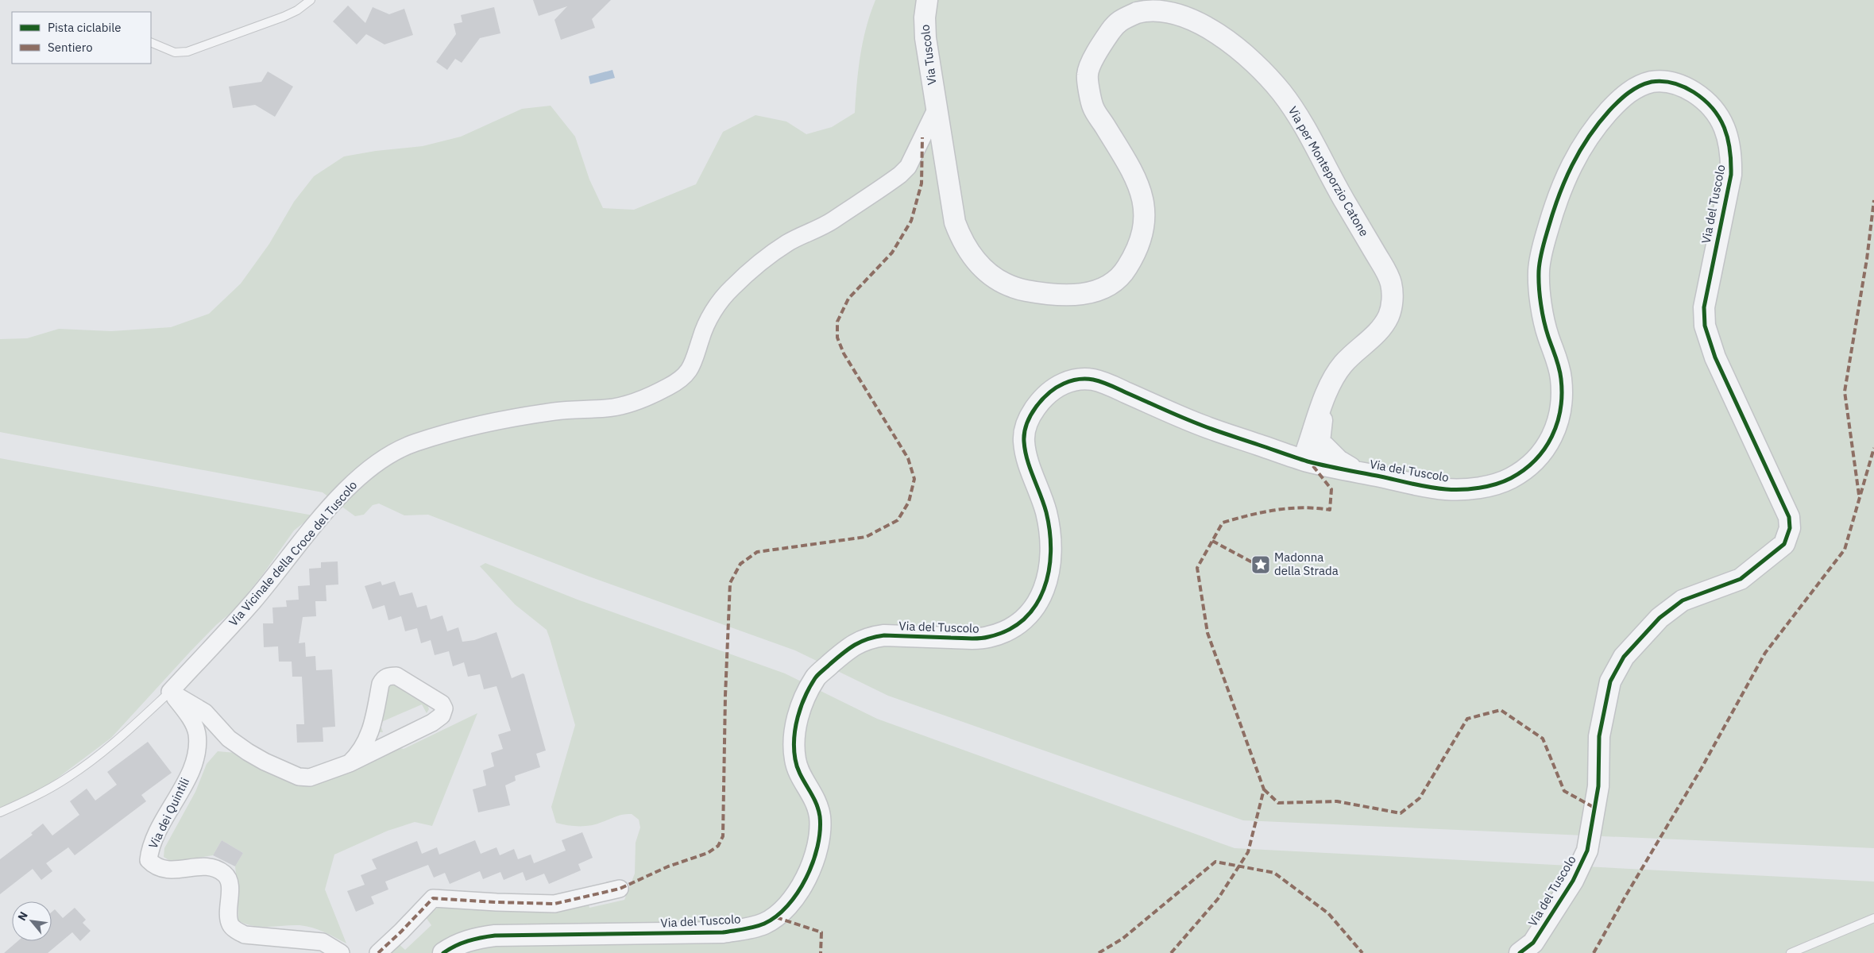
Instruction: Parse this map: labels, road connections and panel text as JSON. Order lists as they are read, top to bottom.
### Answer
{
  "streets": {
    "street": [
      "Via Tuscolo",
      "Via per Monteporzio Catone",
      "Via del Tuscolo",
      "Via Vicinale della Croce del Tuscolo",
      "Via dei Quintili"
    ]
  },
  "crossings": [
    ["Via Tuscolo", "Via per Monteporzio Catone"],
    ["Via Tuscolo", "Via Vicinale della Croce del Tuscolo"],
    ["Via per Monteporzio Catone", "Via Vicinale della Croce del Tuscolo"],
    ["Via Vicinale della Croce del Tuscolo", "Via dei Quintili"]
  ],
  "places": {
    "place": ["Madonna della Strada"]
  },
  "legend": ["Pista ciclabile", "Sentiero"],
  "north": "top left"
}
